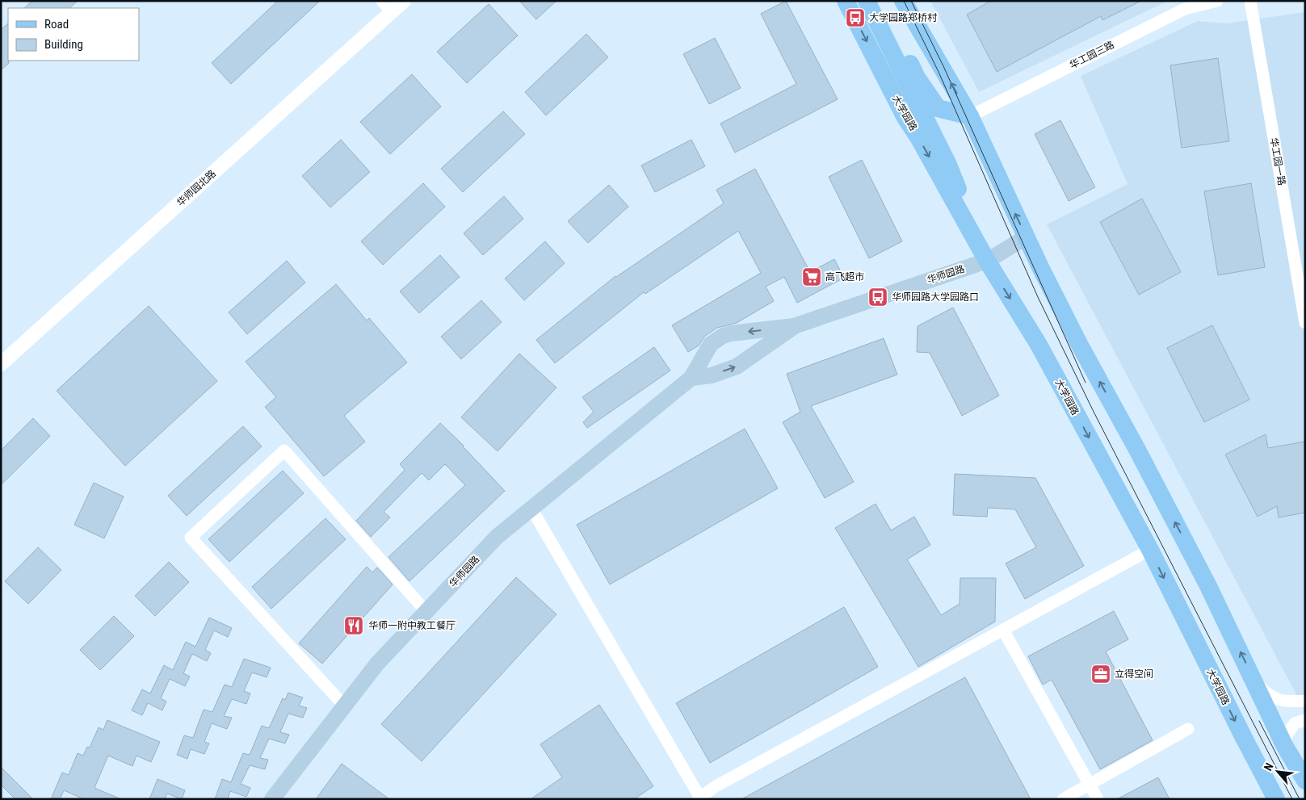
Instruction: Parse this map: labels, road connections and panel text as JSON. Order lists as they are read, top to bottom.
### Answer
{
  "streets": {
    "main road": ["大学园路", "华师园路"],
    "street": ["华工园三路", "华工园一路", "华师园北路"]
  },
  "crossings": [
    ["大学园路", "华师园路"]
  ],
  "places": {
    "bus stop": ["大学园路郑桥村", "华师园路大学园路口"],
    "supermarket": ["高飞超市"],
    "restaurant": ["华师一附中教工餐厅"],
    "office": ["立得空间"]
  },
  "legend": ["Road", "Building"],
  "north": "top left"
}
